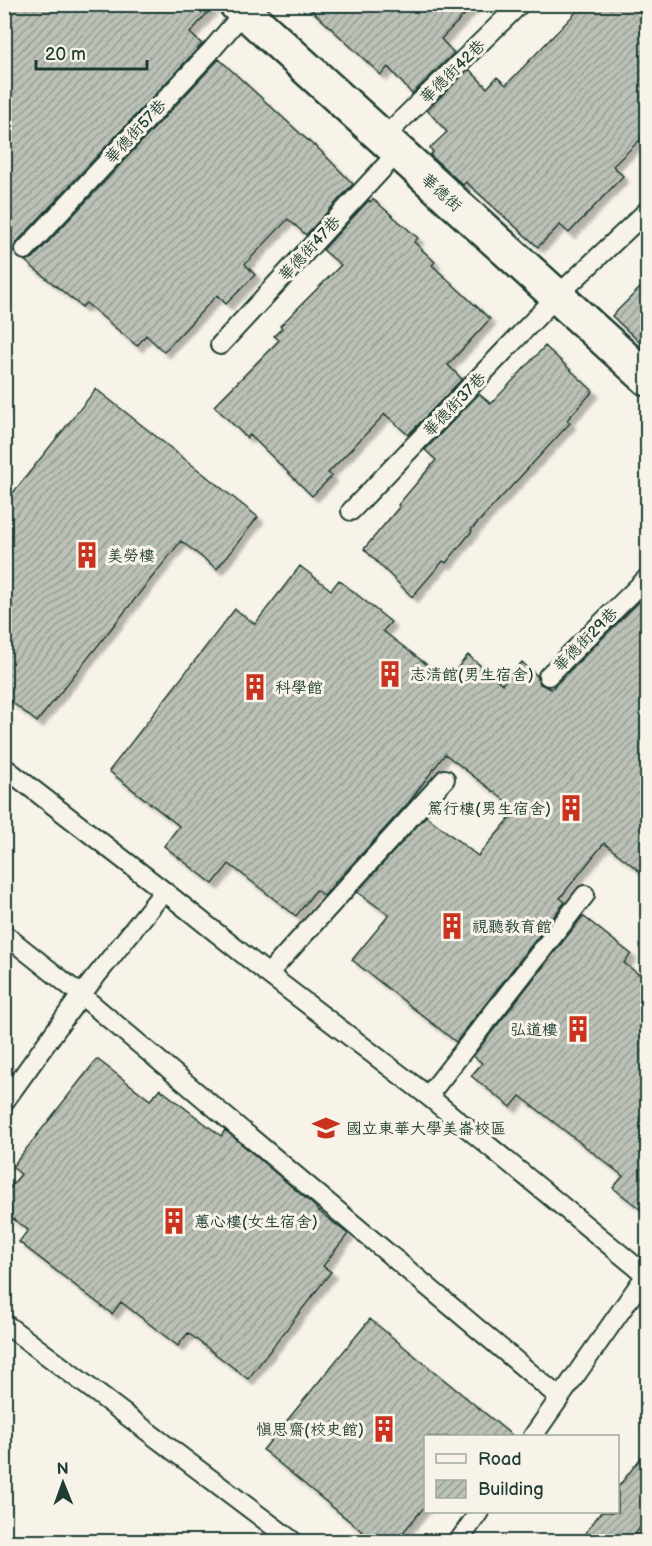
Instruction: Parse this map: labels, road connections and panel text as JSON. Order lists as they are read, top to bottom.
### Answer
{
  "streets": {
    "street": ["華德街"],
    "lane": [
      "華德街42巷",
      "華德街57巷",
      "華德街47巷",
      "華德街37巷",
      "華德街29巷"
    ]
  },
  "crossings": [
    ["華德街42巷", "華德街"],
    ["華德街42巷", "華德街47巷"],
    ["華德街57巷", "華德街"],
    ["華德街", "華德街47巷"],
    ["華德街", "華德街37巷"]
  ],
  "places": {
    "building": [
      "美勞樓",
      "志清館(男生宿舍)",
      "科學館",
      "篤行樓(男生宿舍)",
      "視聽教育館",
      "弘道樓",
      "蕙心樓(女生宿舍)",
      "慎思齋(校史館)"
    ],
    "school or university": ["國立東華大學美崙校區"]
  },
  "legend": ["Road", "Building"],
  "scale_bar": "20 m",
  "north": "top"
}
